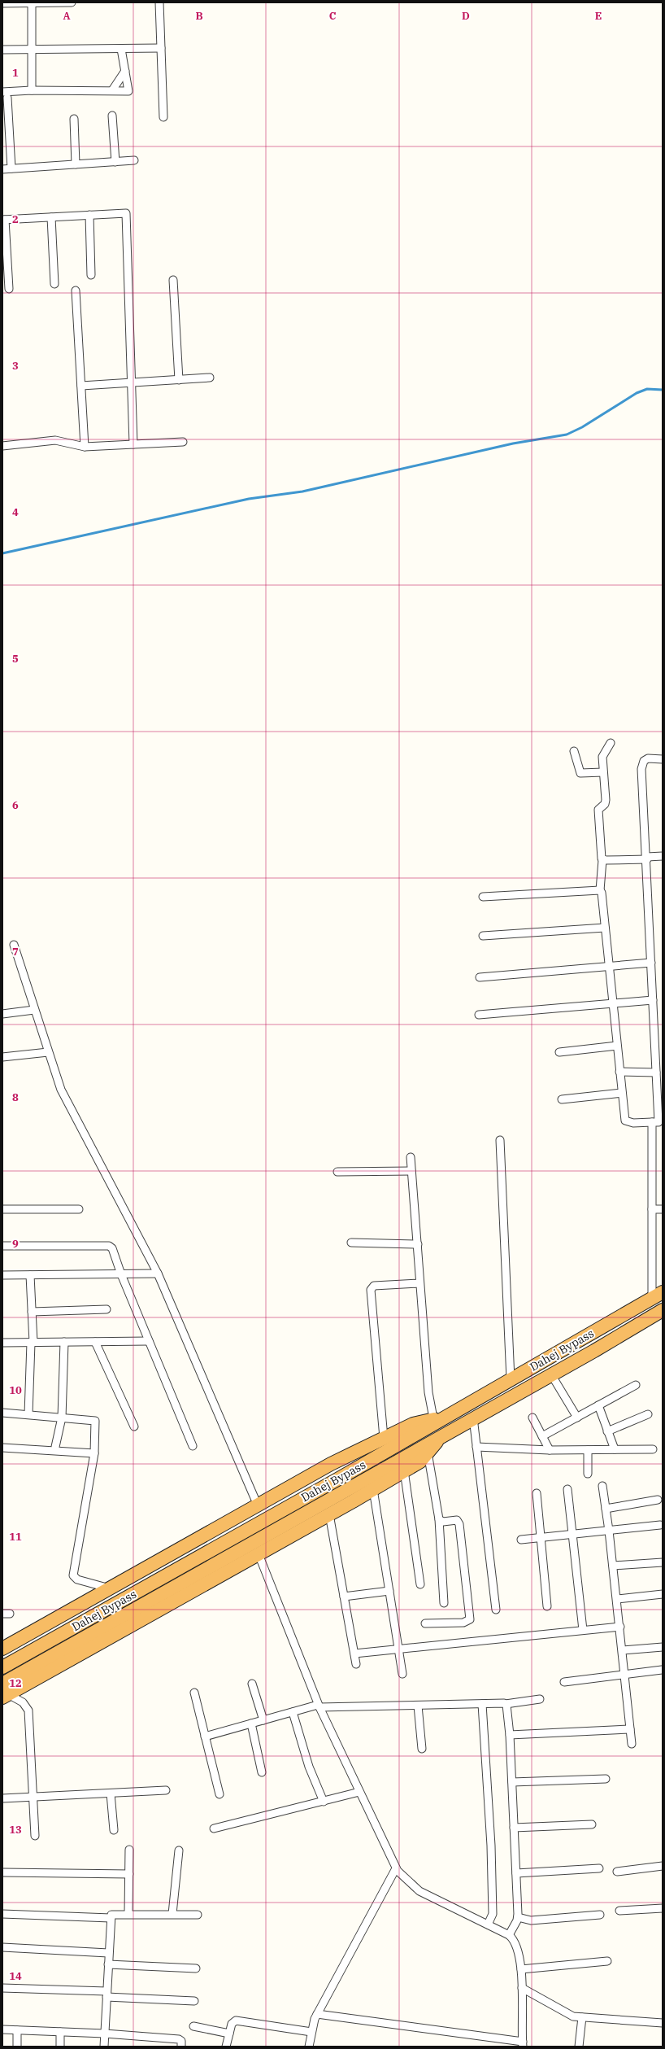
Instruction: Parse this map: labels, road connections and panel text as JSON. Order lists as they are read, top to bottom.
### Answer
{
  "streets": {
    "highway": ["Dahej Bypass"]
  },
  "grid": {
    "columns": [
      "A",
      "B",
      "C",
      "D",
      "E"
    ],
    "rows": [
      "1",
      "2",
      "3",
      "4",
      "5",
      "6",
      "7",
      "8",
      "9",
      "10",
      "11",
      "12",
      "13",
      "14"
    ]
  }
}
